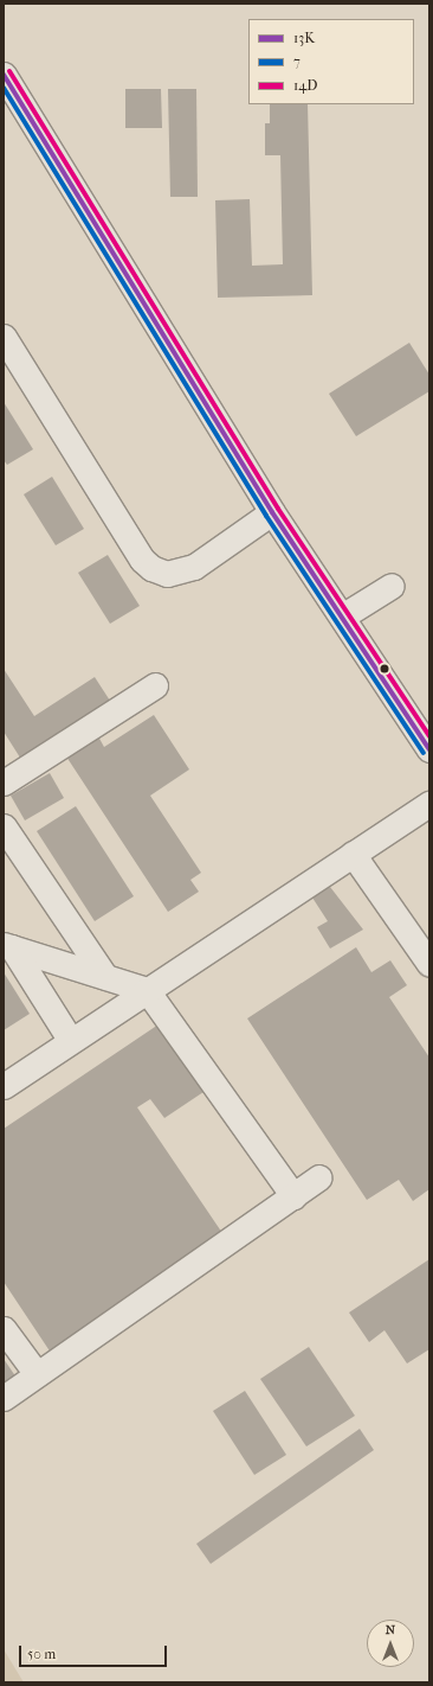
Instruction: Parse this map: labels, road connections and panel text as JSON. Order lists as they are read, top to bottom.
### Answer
{
  "lines": ["transit line 14D", "transit line 13K", "transit line 7"],
  "legend": ["13K", "7", "14D"],
  "scale_bar": "50 m",
  "north": "top"
}
